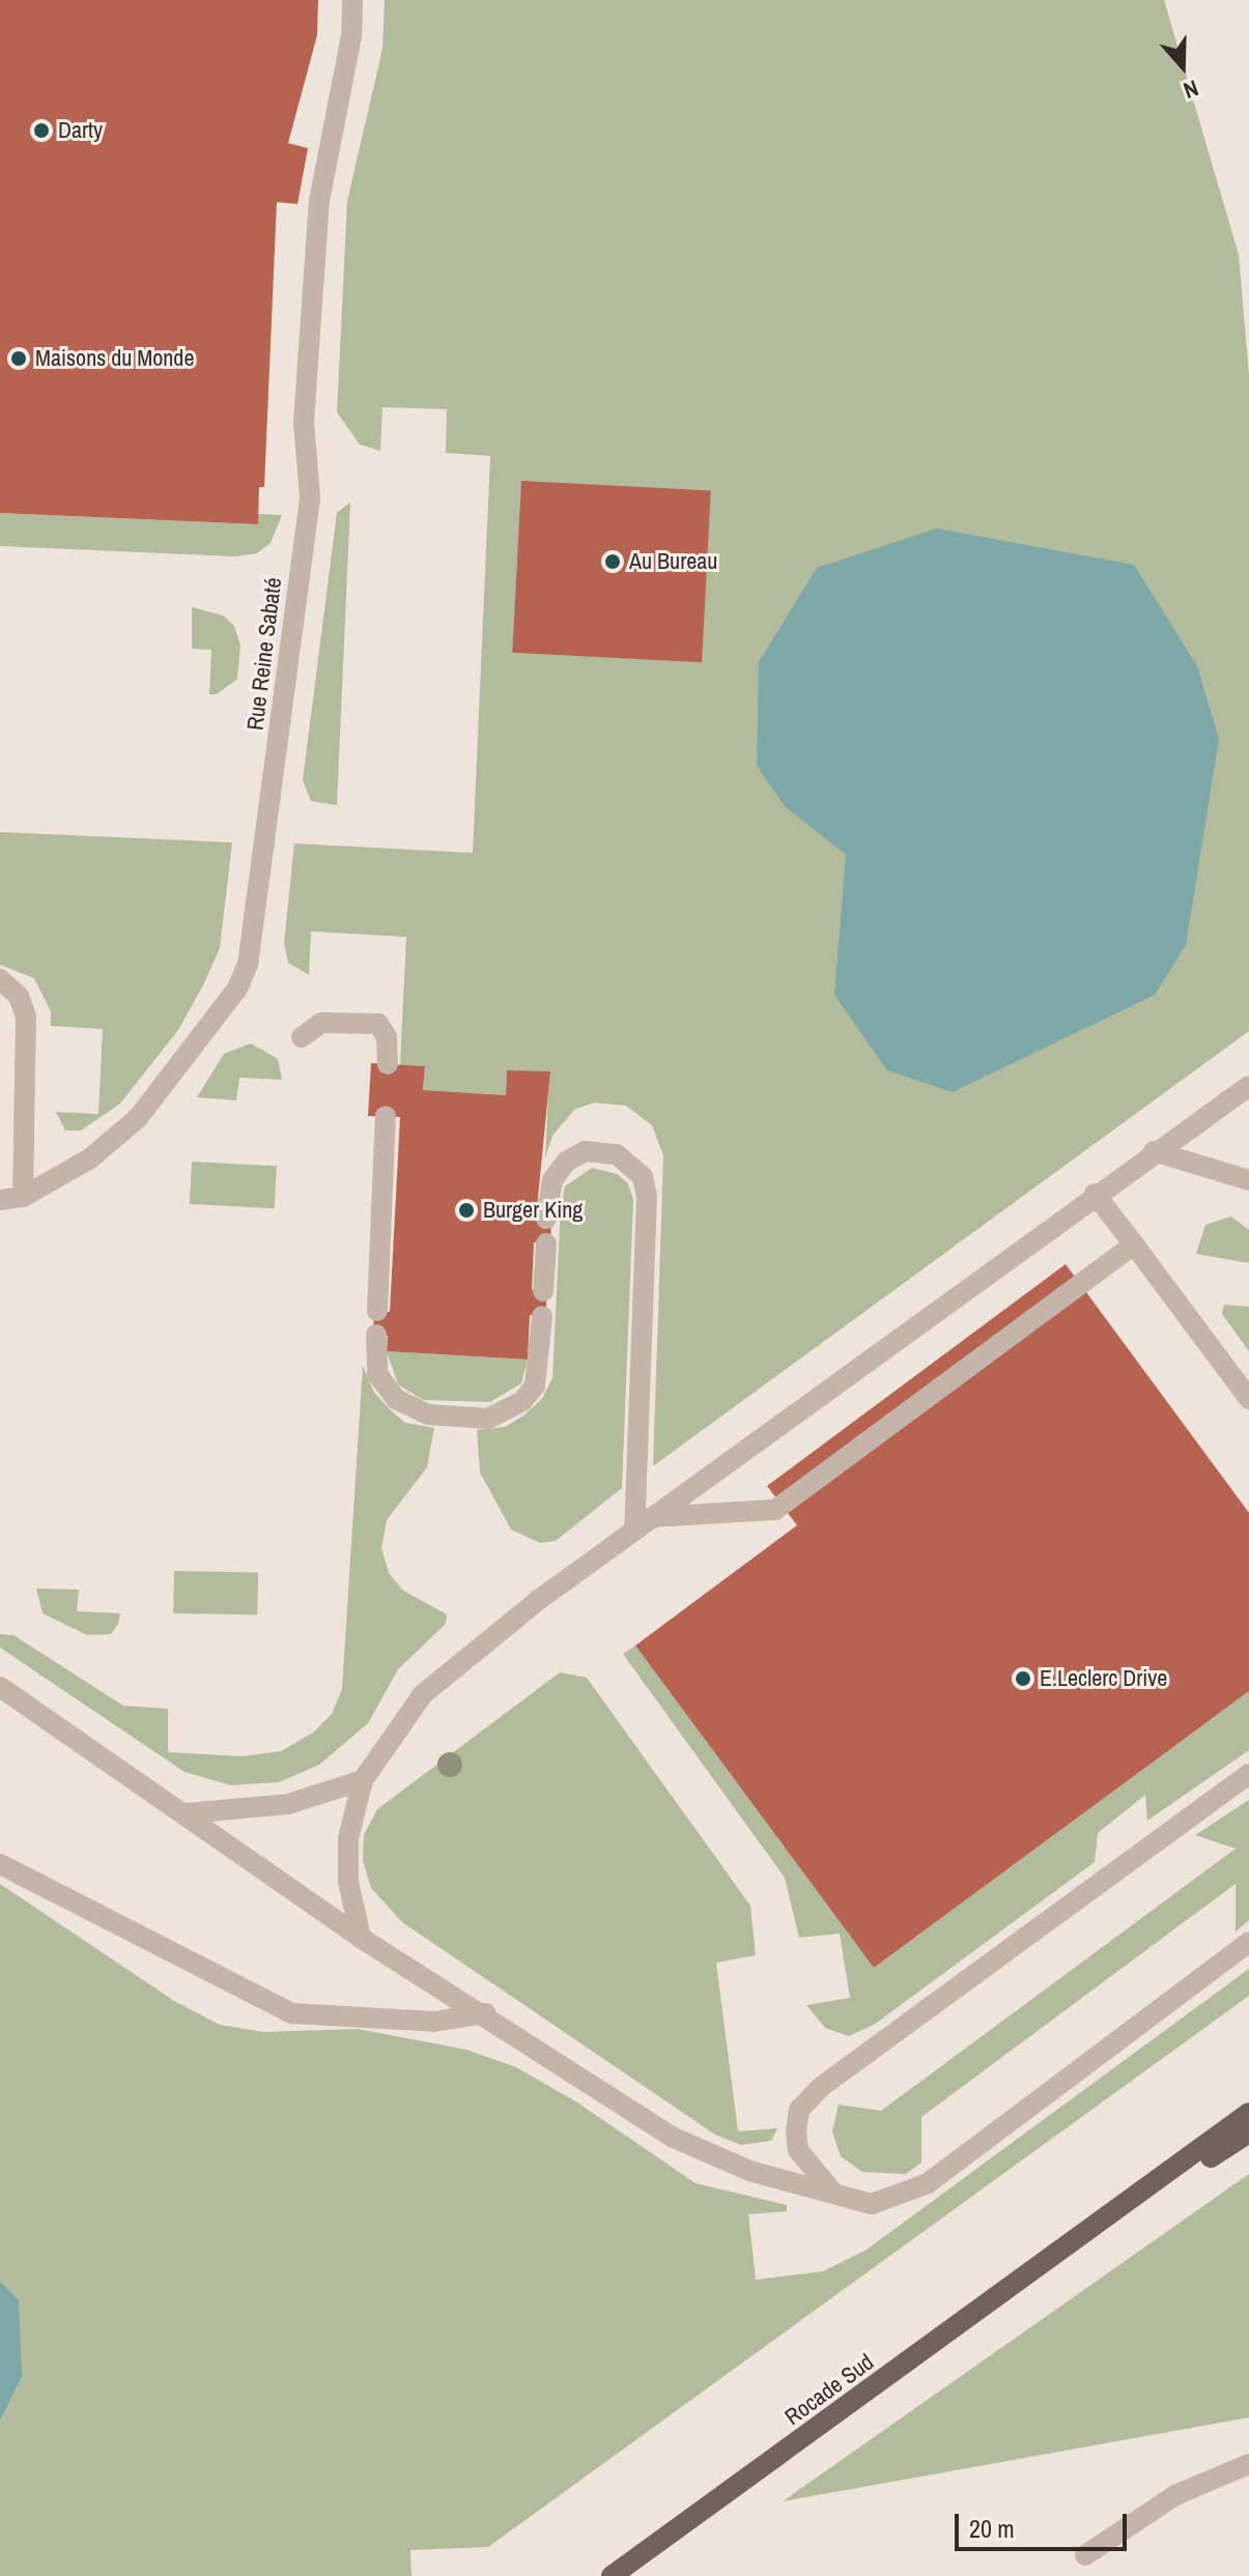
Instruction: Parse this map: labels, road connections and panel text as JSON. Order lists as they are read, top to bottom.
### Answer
{
  "streets": {
    "main road": ["Rocade Sud"],
    "street": ["Rue Reine Sabaté"]
  },
  "places": [
    "Darty",
    "Maisons du Monde",
    "Au Bureau",
    "Burger King",
    "E.Leclerc Drive"
  ],
  "scale_bar": "20 m",
  "north": "bottom"
}
